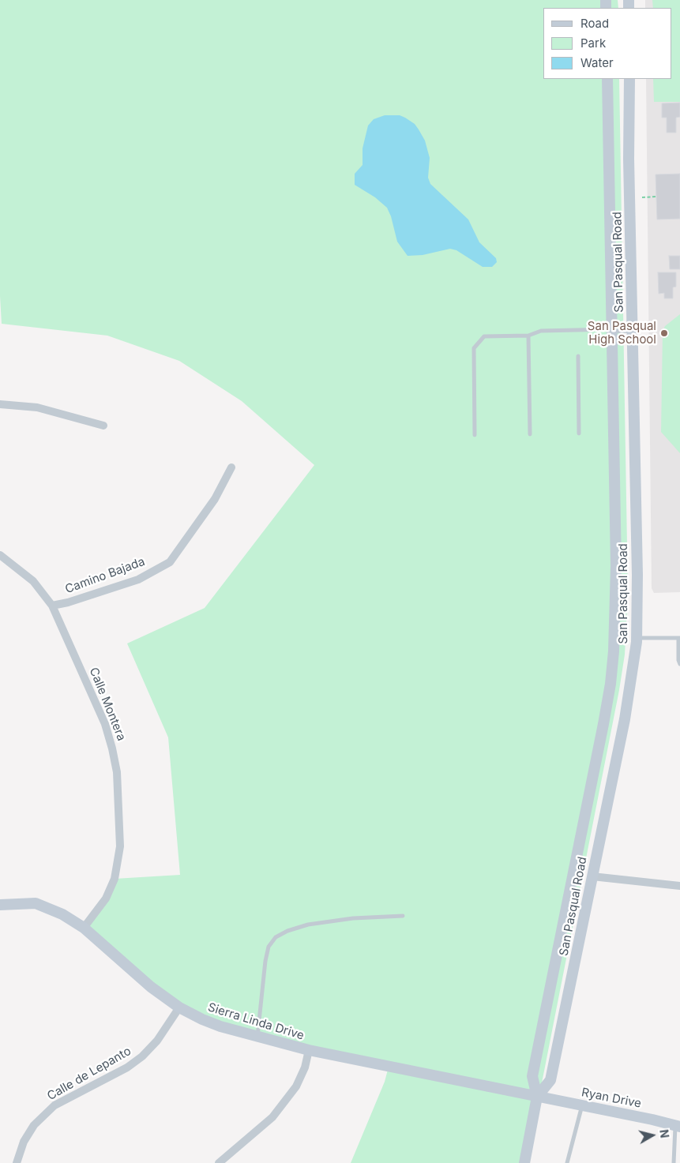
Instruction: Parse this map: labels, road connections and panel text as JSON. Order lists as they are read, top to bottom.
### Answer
{
  "streets": {
    "main road": ["San Pasqual Road", "Sierra Linda Drive", "Ryan Drive"],
    "street": ["Camino Bajada", "Calle Montera", "Calle de Lepanto"]
  },
  "crossings": [
    ["San Pasqual Road", "Sierra Linda Drive"],
    ["San Pasqual Road", "Ryan Drive"],
    ["Camino Bajada", "Calle Montera"],
    ["Calle Montera", "Sierra Linda Drive"],
    ["Sierra Linda Drive", "Calle de Lepanto"],
    ["Sierra Linda Drive", "Ryan Drive"]
  ],
  "places": ["San Pasqual High School"],
  "legend": ["Road", "Park", "Water"],
  "north": "right"
}
